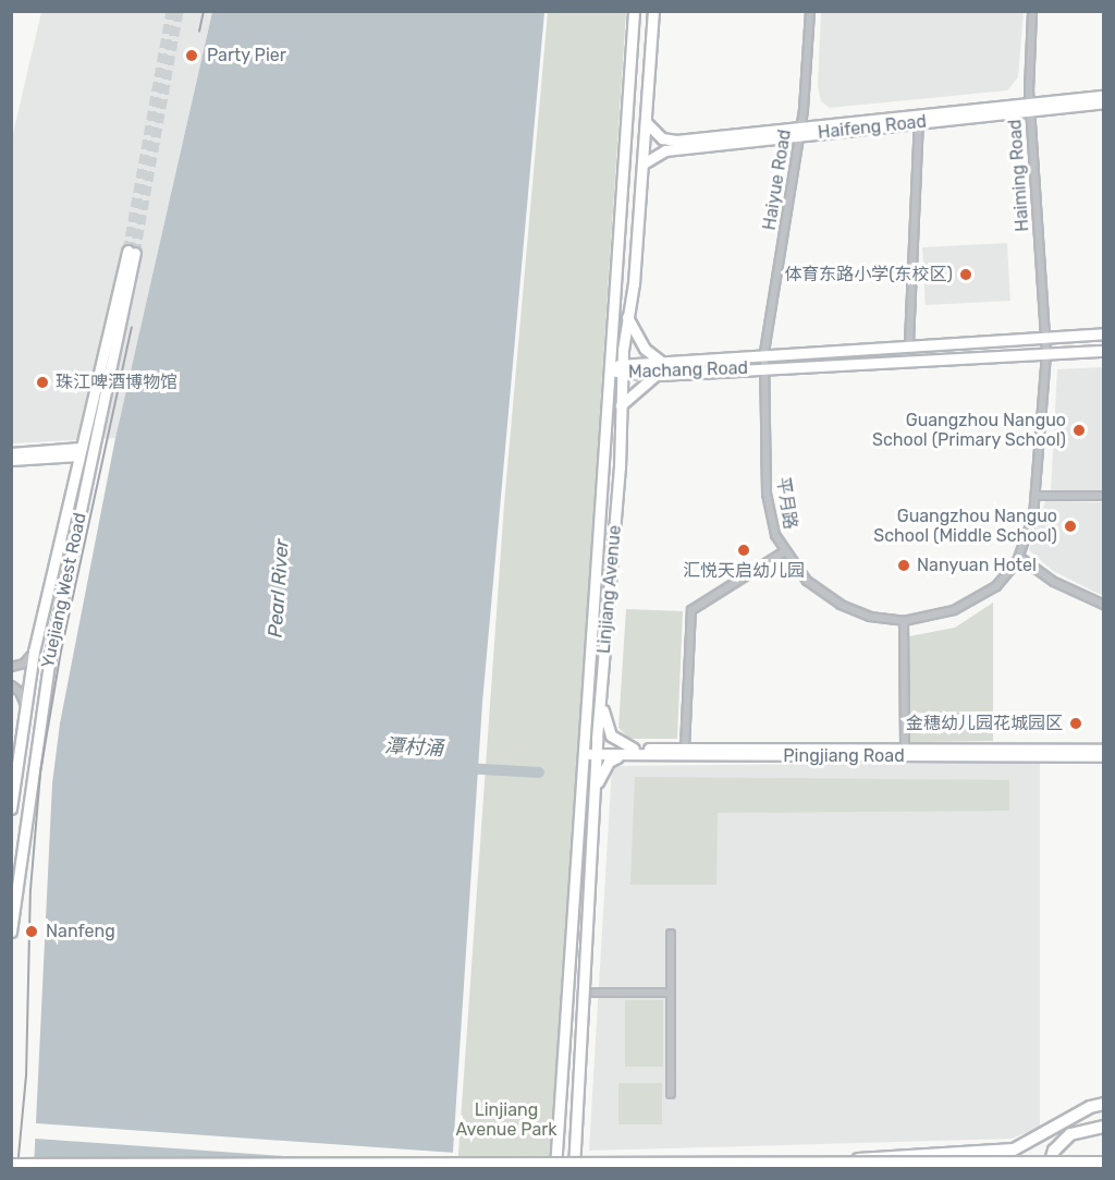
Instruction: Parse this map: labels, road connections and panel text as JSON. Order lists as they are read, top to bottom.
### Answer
{
  "streets": {
    "main road": [
      "Haifeng Road",
      "Machang Road",
      "Linjiang Avenue",
      "Yuejiang West Road",
      "Pingjiang Road"
    ],
    "street": ["Haiming Road", "Haiyue Road", "平月路"]
  },
  "crossings": [
    ["Haifeng Road", "Haiming Road"],
    ["Haifeng Road", "Haiyue Road"],
    ["Haifeng Road", "Linjiang Avenue"],
    ["Haiming Road", "Machang Road"],
    ["Haiming Road", "平月路"],
    ["Haiyue Road", "Machang Road"],
    ["Haiyue Road", "平月路"],
    ["Machang Road", "平月路"],
    ["Machang Road", "Linjiang Avenue"],
    ["Linjiang Avenue", "Pingjiang Road"]
  ],
  "water": ["Pearl River", "潭村涌"],
  "parks": ["Linjiang Avenue Park"],
  "places": [
    "Party Pier",
    "体育东路小学(东校区)",
    "珠江啤酒博物馆",
    "Guangzhou Nanguo School (Primary School)",
    "Guangzhou Nanguo School (Middle School)",
    "汇悦天启幼儿园",
    "Nanyuan Hotel",
    "金穗幼儿园花城园区",
    "Nanfeng"
  ]
}
